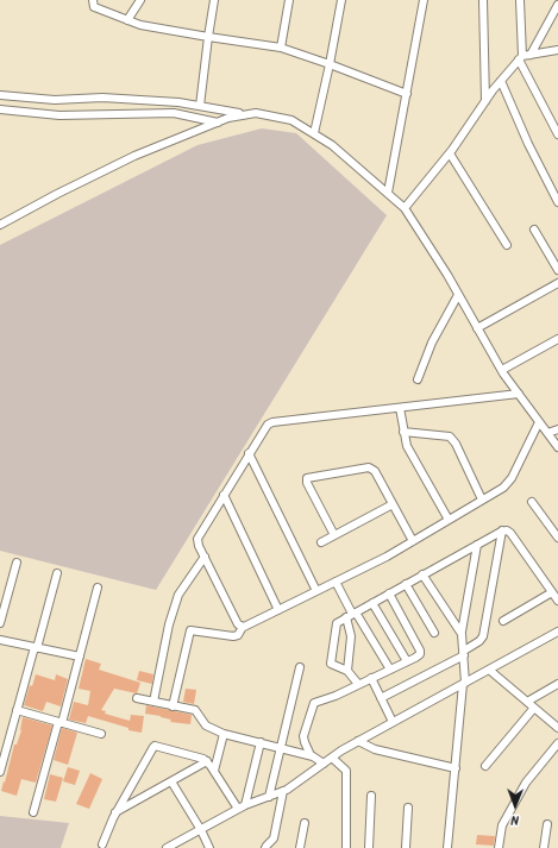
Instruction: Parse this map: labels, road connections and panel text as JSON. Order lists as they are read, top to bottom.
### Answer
{
  "north": "bottom"
}
